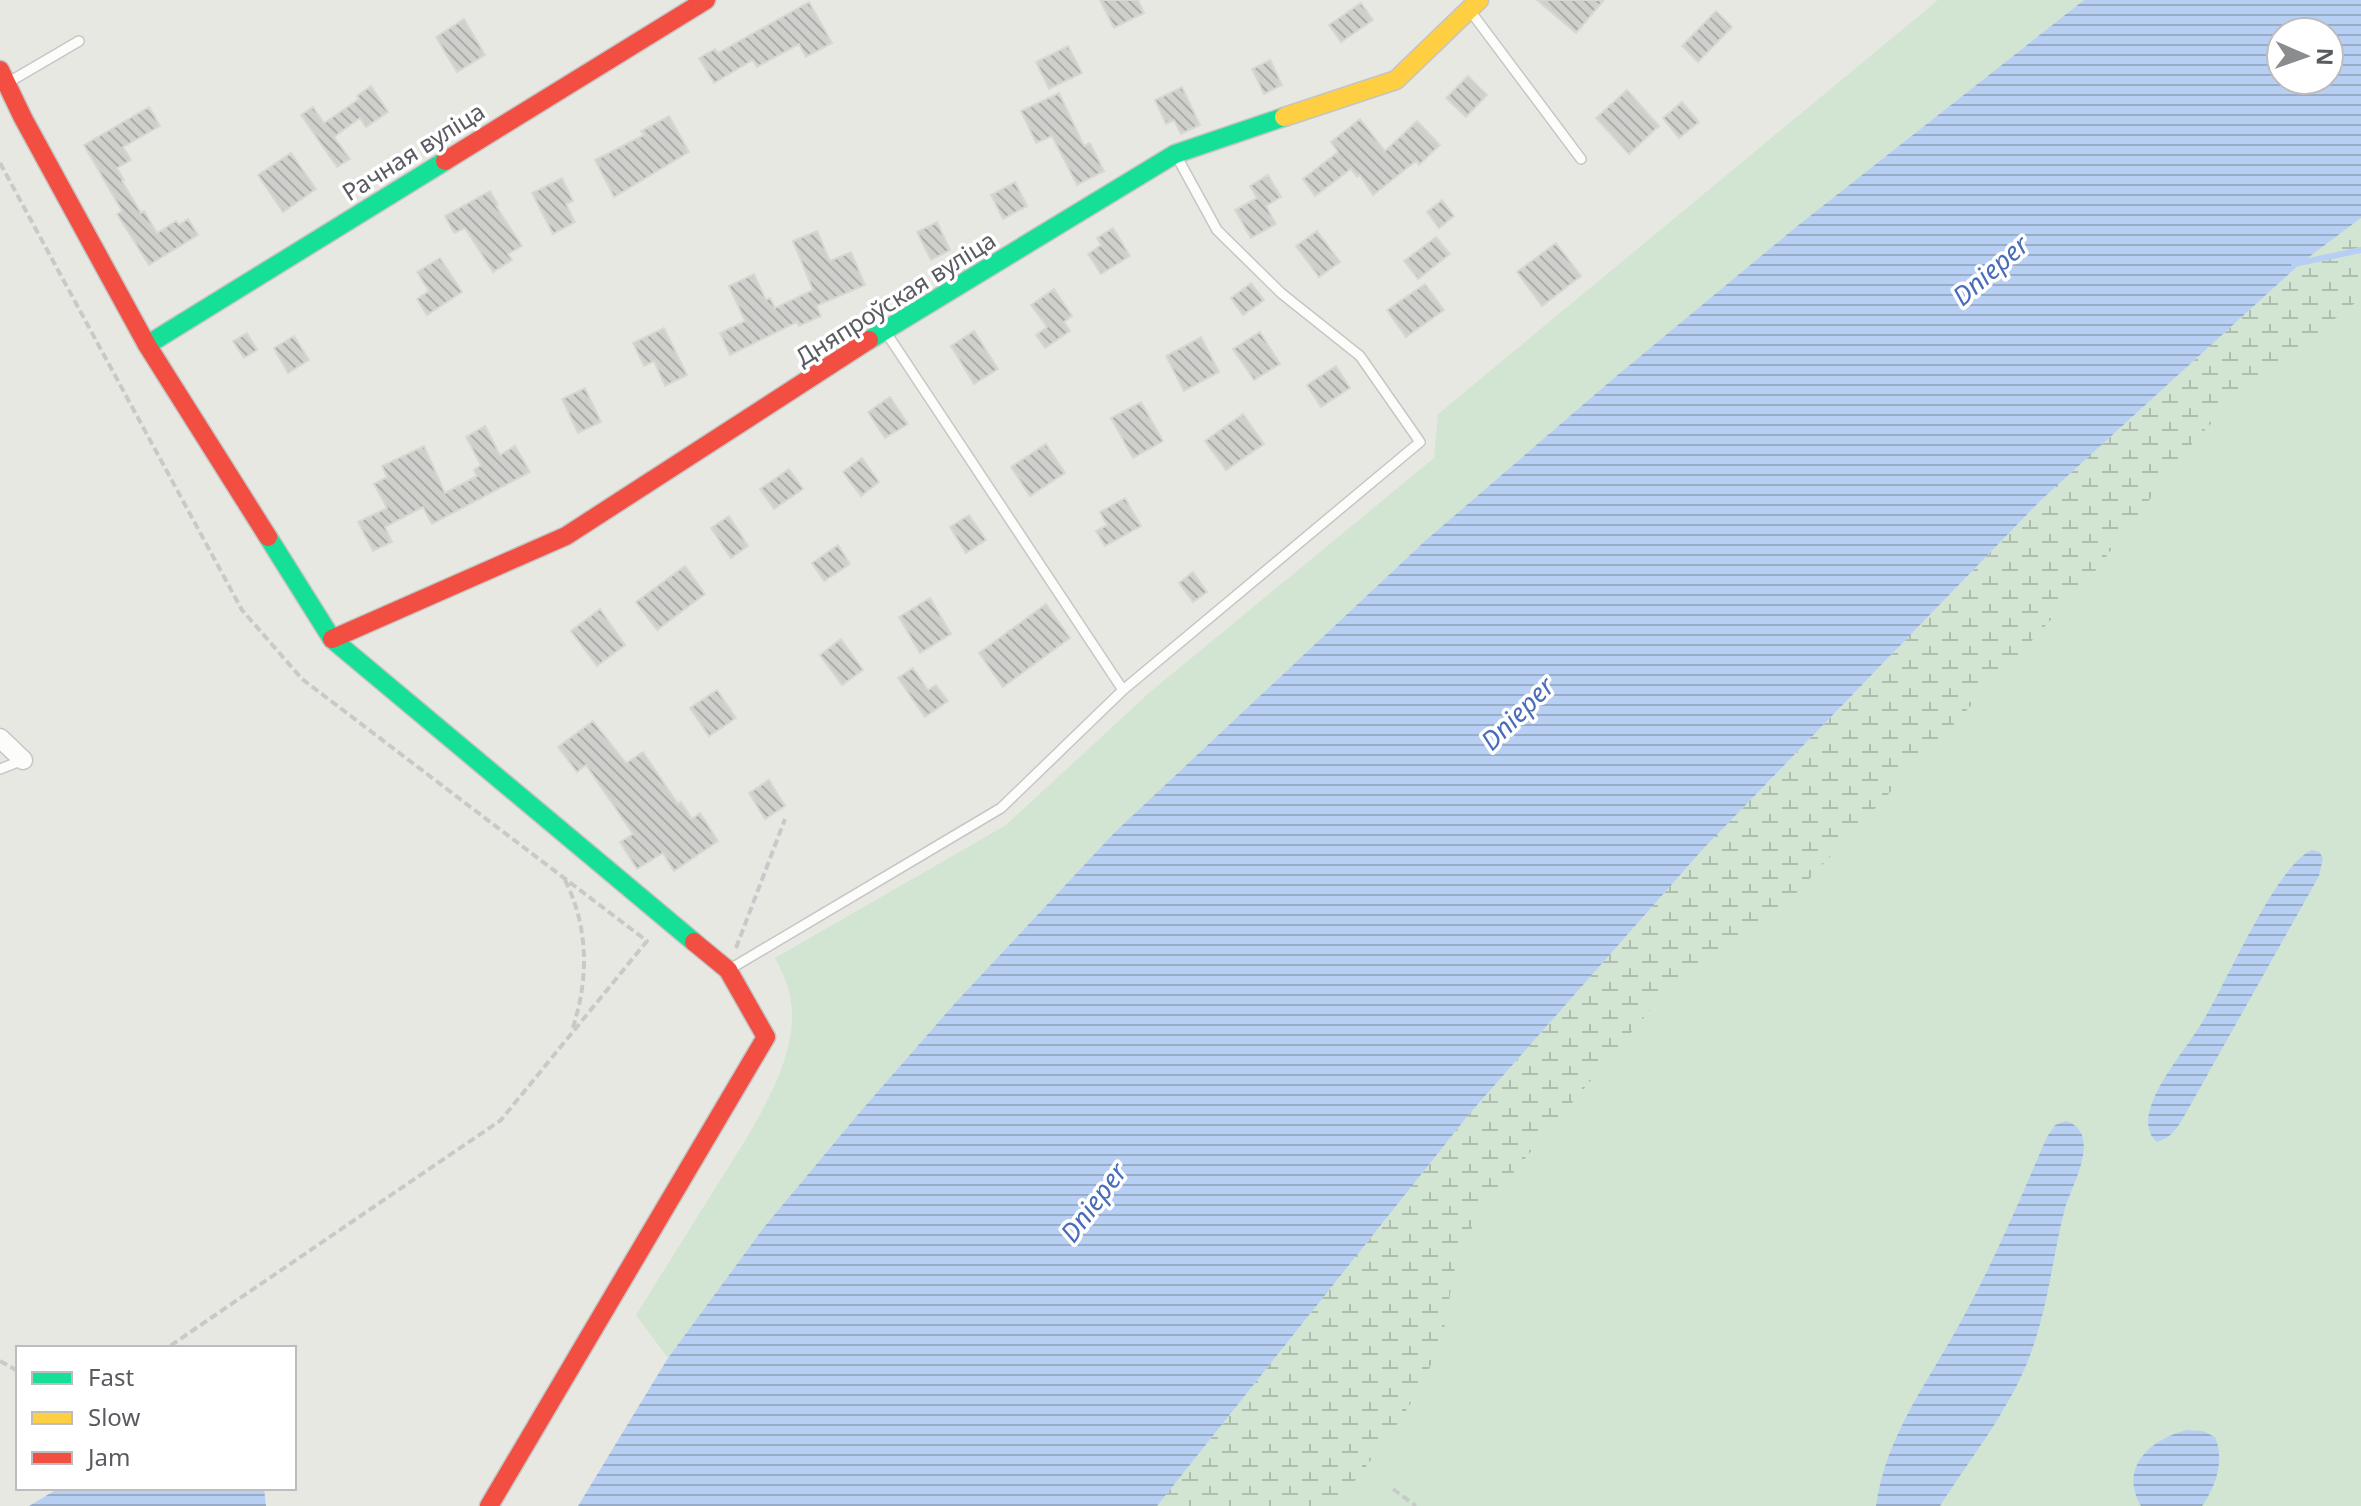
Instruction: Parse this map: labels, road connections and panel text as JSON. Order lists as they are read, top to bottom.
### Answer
{
  "streets": {
    "street": ["Рачная вуліца", "Дняпроўская вуліца"]
  },
  "water": ["Dnieper"],
  "legend": ["Fast", "Slow", "Jam"],
  "north": "right"
}
